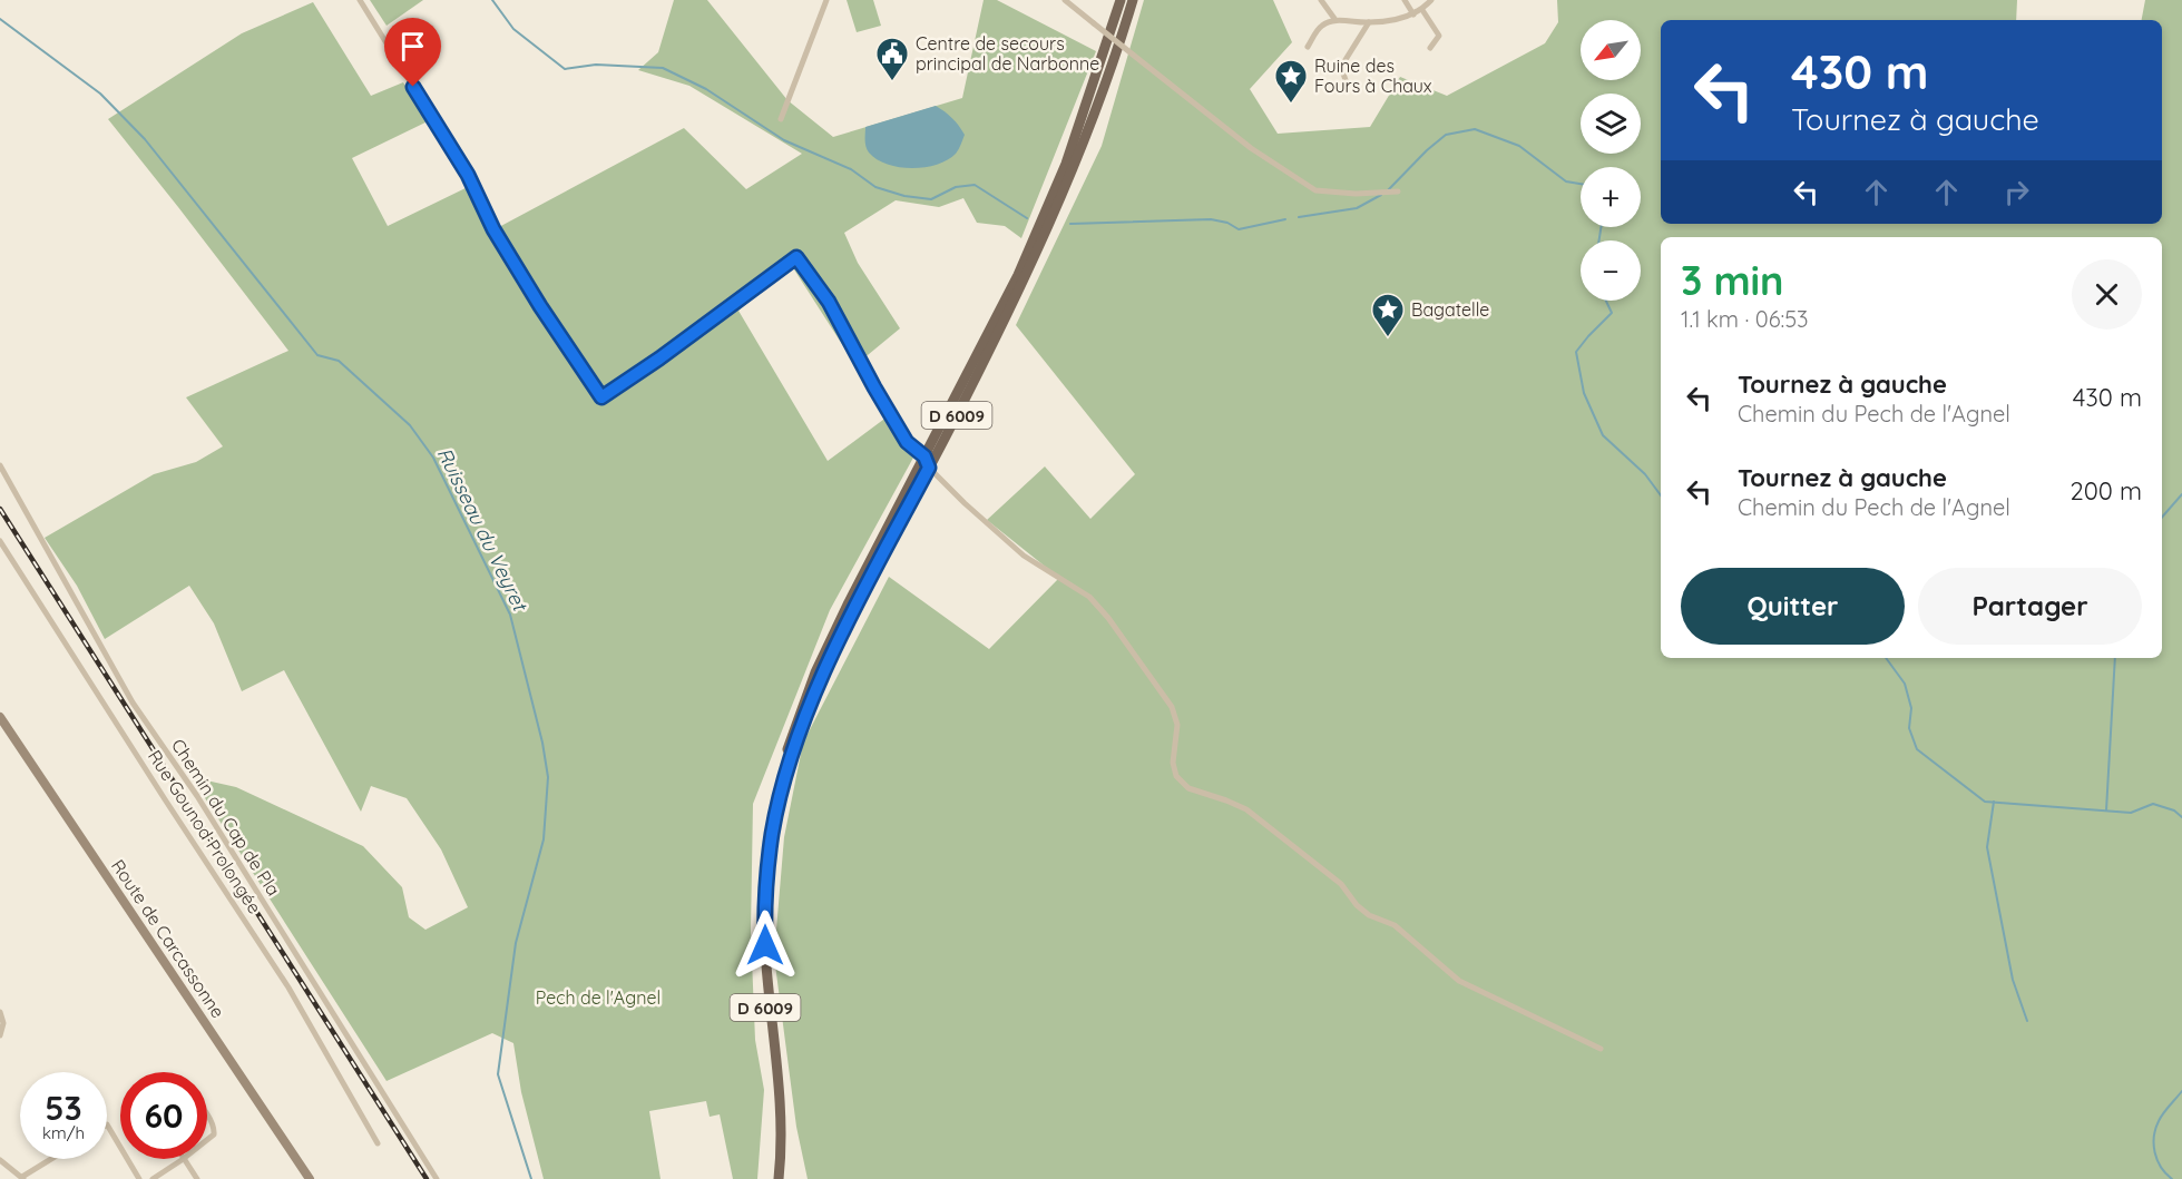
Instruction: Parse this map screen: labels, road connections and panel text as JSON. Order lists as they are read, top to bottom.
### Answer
{
  "streets": {
    "main road": ["D 6009", "Route de Carcassonne"],
    "street": ["Chemin du Cap de Pla", "Rue Gounod Prolongée"]
  },
  "water": ["Ruisseau du Veyret"],
  "parks": ["Pech de l'Agnel"],
  "places": {
    "public building": ["Centre de secours principal de Narbonne"],
    "place": ["Ruine des Fours à Chaux", "Bagatelle"]
  },
  "north": "bottom left",
  "page": {
    "map_buttons": ["+", "−"],
    "turn": ["430 m", "Tournez à gauche"],
    "heading": ["3 min", "1.1 km · 06:53"],
    "list": [
      {
        "name": "Tournez à gauche",
        "note": "Chemin du Pech de l'Agnel",
        "value": "430 m"
      },
      {
        "name": "Tournez à gauche",
        "note": "Chemin du Pech de l'Agnel",
        "value": "200 m"
      }
    ],
    "buttons": ["Quitter", "Partager"],
    "speed": "53 km/h",
    "limit": "60"
  }
}
